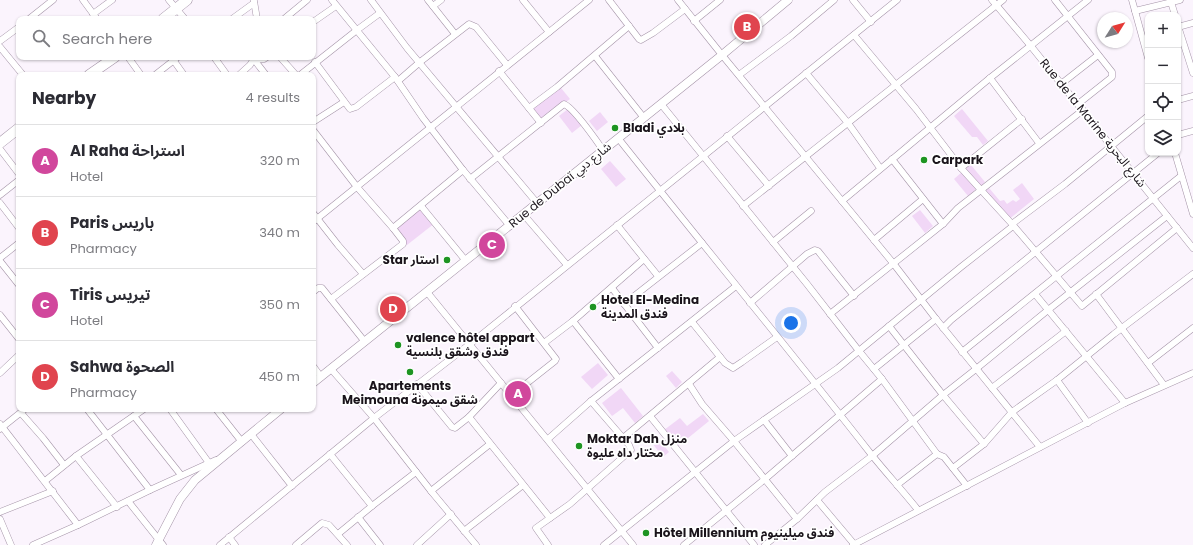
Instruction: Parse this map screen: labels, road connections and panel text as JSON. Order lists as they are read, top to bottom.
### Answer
{
  "streets": {
    "street": ["Rue de la Marine شارع البحرية", "Rue de Dubaï شارع دبي"]
  },
  "places": [
    "Bladi بلادي",
    "Carpark",
    "Star استار",
    "Hotel El-Medina فندق المدينة",
    "valence hôtel appart فندق وشقق بلنسية",
    "Apartements Meimouna شقق ميمونة",
    "Moktar Dah منزل مختار داه عليوة",
    "Hôtel Millennium فندق ميلينيوم"
  ],
  "north": "top right",
  "page": {
    "map_buttons": ["+", "−"],
    "pins": [
      "B",
      "C",
      "D",
      "A"
    ],
    "search": "Search here",
    "heading": ["Nearby", "4 results"],
    "list": [
      {
        "mark": "A",
        "name": "Al Raha استراحة",
        "note": "Hotel",
        "value": "320 m"
      },
      {
        "mark": "B",
        "name": "Paris باريس",
        "note": "Pharmacy",
        "value": "340 m"
      },
      {
        "mark": "C",
        "name": "Tiris تيريس",
        "note": "Hotel",
        "value": "350 m"
      },
      {
        "mark": "D",
        "name": "Sahwa الصحوة",
        "note": "Pharmacy",
        "value": "450 m"
      }
    ]
  }
}
